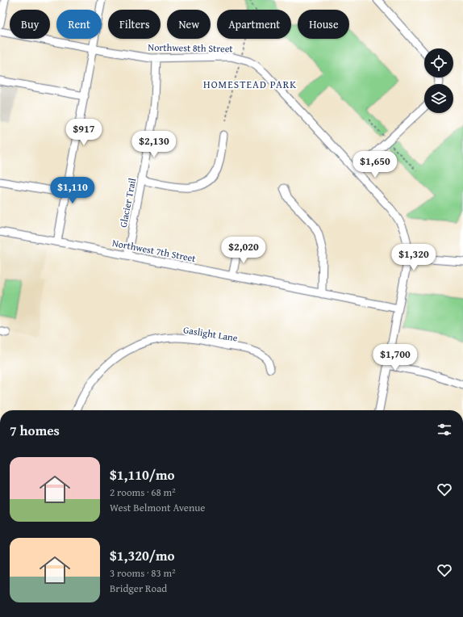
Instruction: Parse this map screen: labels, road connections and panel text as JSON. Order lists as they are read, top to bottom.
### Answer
{
  "streets": {
    "street": [
      "Northwest 8th Street",
      "Glacier Trail",
      "Northwest 7th Street",
      "Gaslight Lane"
    ]
  },
  "crossings": [
    ["Northwest 8th Street", "Glacier Trail"],
    ["Northwest 8th Street", "Northwest 7th Street"],
    ["Glacier Trail", "Northwest 7th Street"]
  ],
  "districts": ["HOMESTEAD PARK"],
  "page": {
    "chip": [
      "Buy",
      "Rent",
      "Filters",
      "New",
      "Apartment",
      "House"
    ],
    "price": [
      "$917",
      "$2,130",
      "$1,650",
      "$1,110",
      "$2,020",
      "$1,320",
      "$1,700"
    ],
    "heading": "7 homes",
    "list": [
      {
        "name": "$1,110/mo",
        "note": "2 rooms · 68 m² · West Belmont Avenue"
      },
      {
        "name": "$1,320/mo",
        "note": "3 rooms · 83 m² · Bridger Road"
      }
    ]
  }
}
